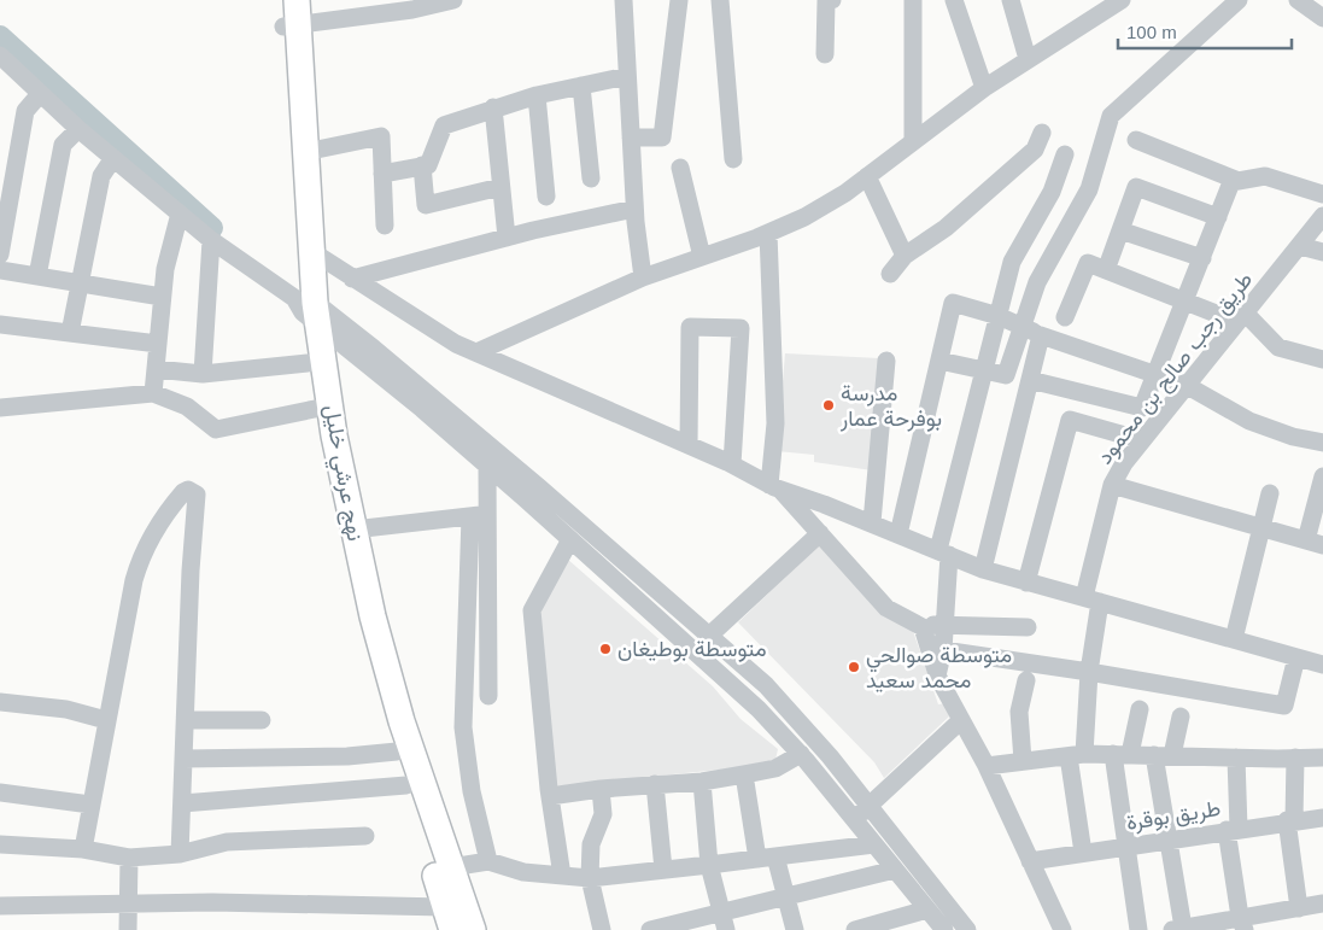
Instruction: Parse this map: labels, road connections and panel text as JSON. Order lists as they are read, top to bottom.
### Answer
{
  "streets": {
    "highway": ["نهج عرشي خليل"],
    "street": ["طريق رجب صالح بن محمود", "طريق بوقرة"]
  },
  "crossings": [
    ["طريق رجب صالح بن محمود", "طريق بوقرة"]
  ],
  "places": ["مدرسة بوفرحة عمار", "متوسطة بوطيغان", "متوسطة صوالحي محمد سعيد"],
  "scale_bar": "100 m"
}
